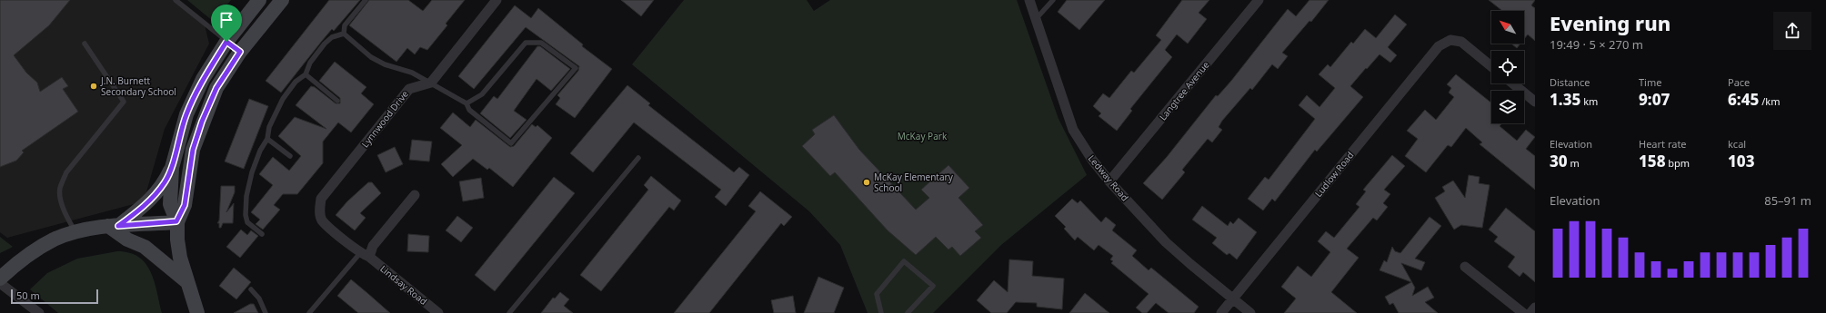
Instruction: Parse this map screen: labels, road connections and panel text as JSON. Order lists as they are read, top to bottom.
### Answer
{
  "streets": {
    "street": [
      "Langtree Avenue",
      "Lynnwood Drive",
      "Ludlow Road",
      "Ledway Road",
      "Lindsay Road"
    ]
  },
  "crossings": [
    ["Langtree Avenue", "Ledway Road"],
    ["Lynnwood Drive", "Lindsay Road"],
    ["Ludlow Road", "Ledway Road"]
  ],
  "parks": ["McKay Park"],
  "places": ["J.N. Burnett Secondary School", "McKay Elementary School"],
  "scale_bar": "50 m",
  "north": "top left",
  "page": {
    "heading": ["Evening run", "19:49 · 5 × 270 m"],
    "stats": [
      ["Distance", "1.35 km"],
      ["Time", "9:07"],
      ["Pace", "6:45 /km"],
      ["Elevation", "30 m"],
      ["Heart rate", "158 bpm"],
      ["kcal", "103"]
    ],
    "chart": ["Elevation", "85–91 m"],
    "scale": "50 m"
  }
}
